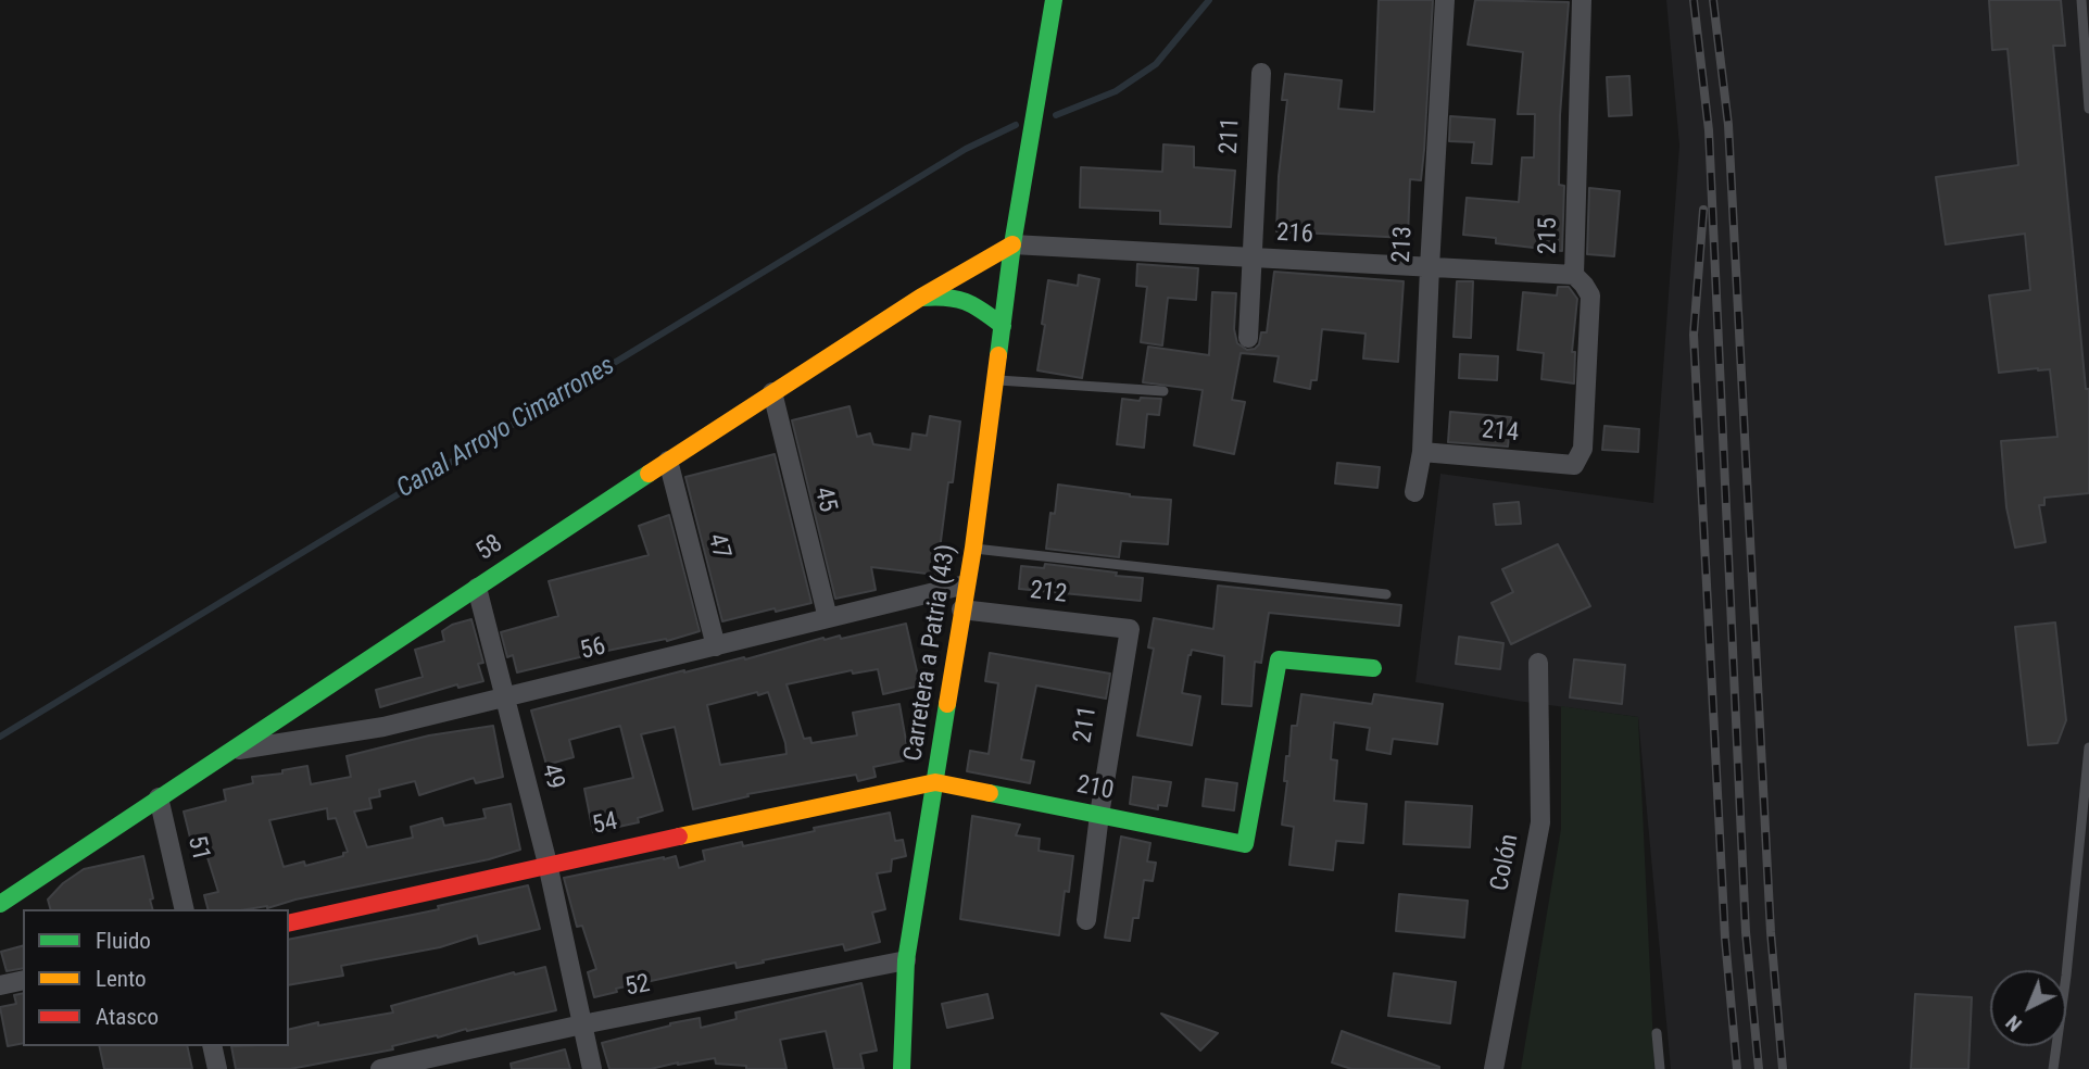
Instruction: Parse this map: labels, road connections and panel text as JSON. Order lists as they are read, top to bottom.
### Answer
{
  "streets": {
    "street": [
      "211",
      "216",
      "215",
      "213",
      "214",
      "45",
      "47",
      "58",
      "212",
      "56",
      "Carretera a Patria (43)",
      "49",
      "210",
      "54",
      "51",
      "Colón",
      "52"
    ]
  },
  "crossings": [
    ["211", "216"],
    ["211", "212"],
    ["211", "210"],
    ["216", "215"],
    ["216", "213"],
    ["216", "58"],
    ["216", "Carretera a Patria (43)"],
    ["215", "214"],
    ["213", "214"],
    ["45", "58"],
    ["45", "56"],
    ["47", "58"],
    ["47", "56"],
    ["58", "56"],
    ["58", "Carretera a Patria (43)"],
    ["58", "49"],
    ["58", "51"],
    ["212", "Carretera a Patria (43)"],
    ["56", "Carretera a Patria (43)"],
    ["56", "49"],
    ["Carretera a Patria (43)", "210"],
    ["Carretera a Patria (43)", "54"],
    ["Carretera a Patria (43)", "52"],
    ["49", "54"],
    ["49", "52"],
    ["210", "54"]
  ],
  "water": ["Canal Arroyo Cimarrones"],
  "legend": ["Fluido", "Lento", "Atasco"],
  "north": "bottom left"
}
